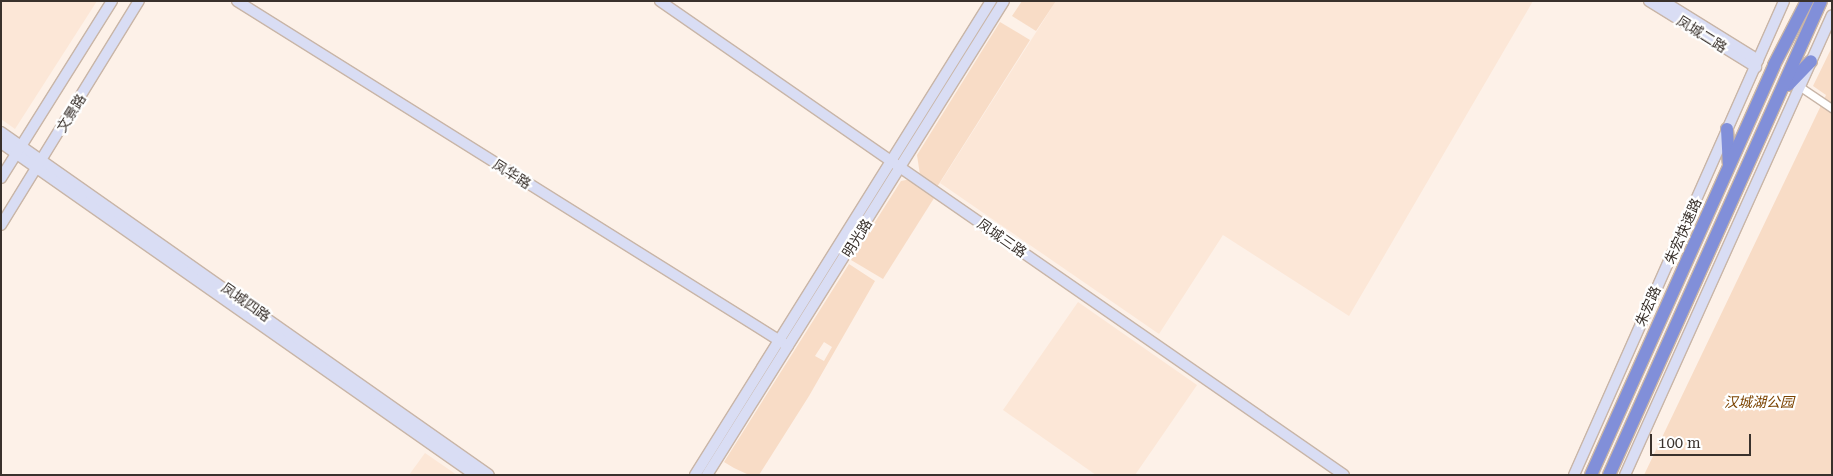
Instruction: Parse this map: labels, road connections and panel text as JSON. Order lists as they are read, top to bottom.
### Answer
{
  "streets": {
    "highway": ["朱宏快速路"],
    "main road": [
      "凤城二路",
      "文景路",
      "凤华路",
      "明光路",
      "凤城三路",
      "凤城四路",
      "朱宏路"
    ]
  },
  "crossings": [
    ["凤城二路", "朱宏路"],
    ["文景路", "凤城四路"],
    ["凤华路", "明光路"],
    ["明光路", "凤城三路"]
  ],
  "parks": ["汉城湖公园"],
  "scale_bar": "100 m"
}
